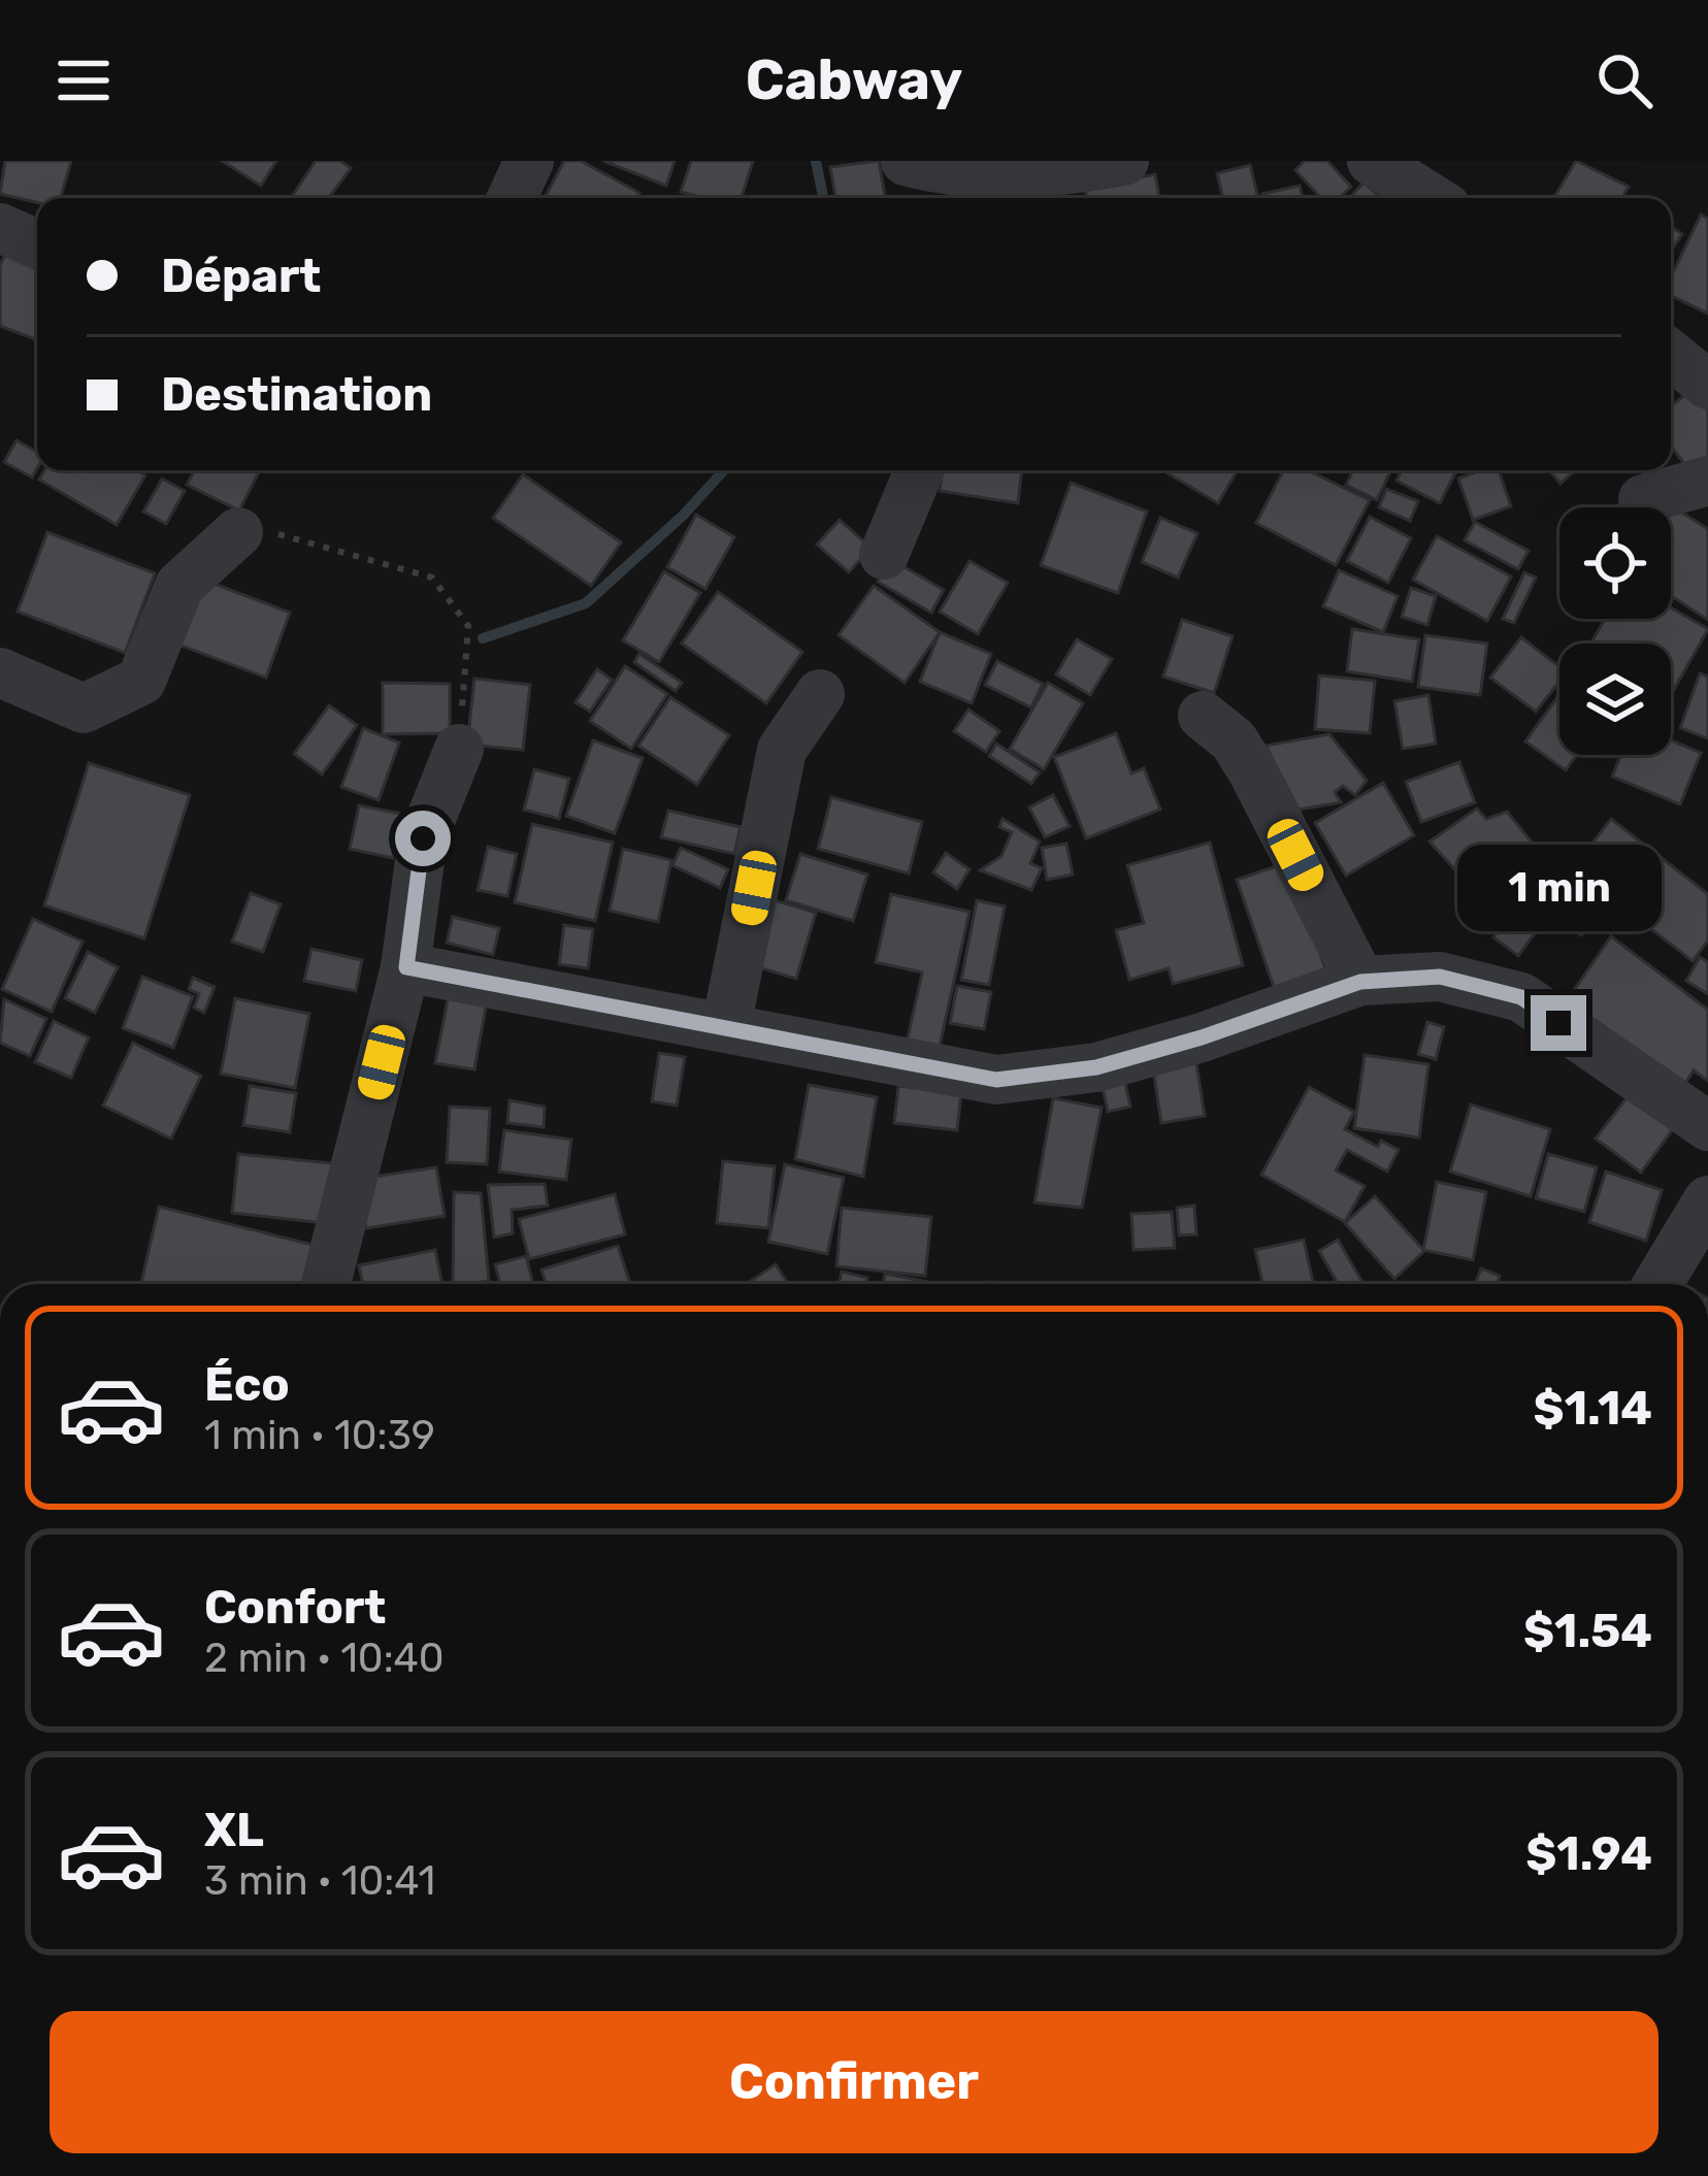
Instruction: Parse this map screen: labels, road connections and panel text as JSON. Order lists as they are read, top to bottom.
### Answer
{
  "page": {
    "header": "Cabway",
    "banner": ["Départ", "Destination"],
    "bubble": "1 min",
    "list": [
      {
        "name": "Éco",
        "note": "1 min · 10:39",
        "value": "$1.14"
      },
      {
        "name": "Confort",
        "note": "2 min · 10:40",
        "value": "$1.54"
      },
      {
        "name": "XL",
        "note": "3 min · 10:41",
        "value": "$1.94"
      }
    ],
    "buttons": "Confirmer"
  }
}
